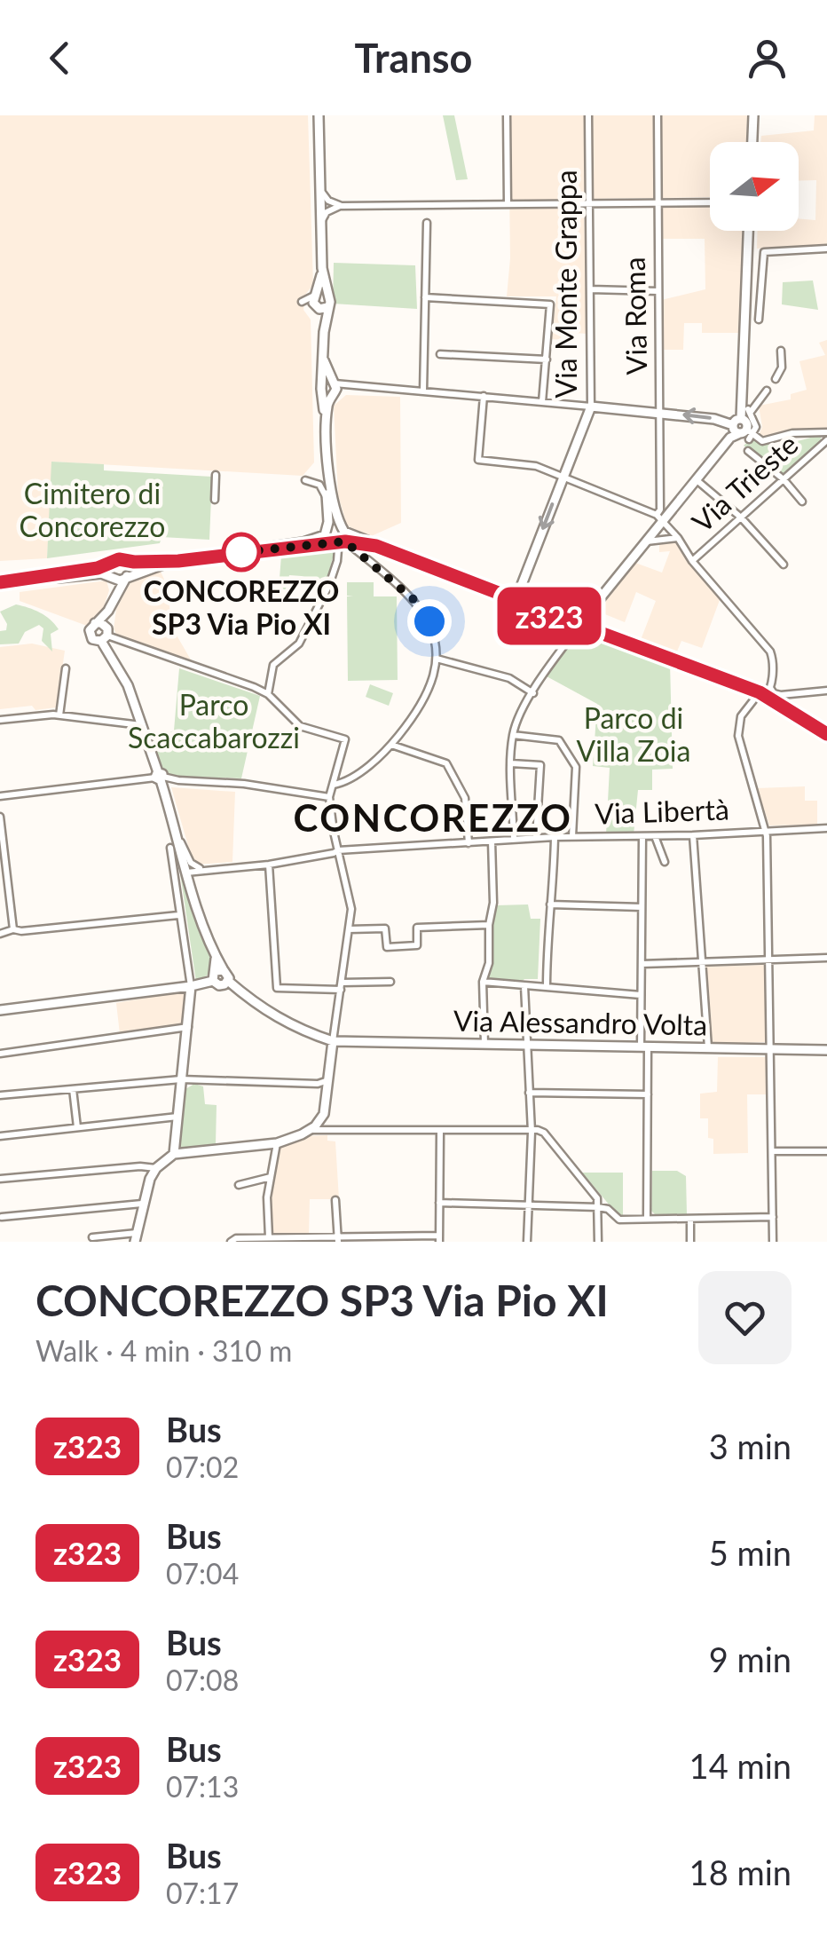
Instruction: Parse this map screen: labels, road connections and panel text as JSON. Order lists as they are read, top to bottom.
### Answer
{
  "streets": {
    "street": [
      "Via Monte Grappa",
      "Via Roma",
      "Via Trieste",
      "Via Libertà",
      "Via Alessandro Volta"
    ]
  },
  "districts": ["CONCOREZZO"],
  "parks": ["Cimitero di Concorezzo", "Parco Scaccabarozzi", "Parco di Villa Zoia"],
  "places": ["CONCOREZZO SP3 Via Pio XI"],
  "lines": ["bus line z323"],
  "north": "right",
  "page": {
    "header": "Transo",
    "on_map": "z323",
    "heading": ["CONCOREZZO SP3 Via Pio XI", "Walk · 4 min · 310 m"],
    "list": [
      {
        "mark": "z323",
        "name": "Bus",
        "note": "07:02",
        "value": "3 min"
      },
      {
        "mark": "z323",
        "name": "Bus",
        "note": "07:04",
        "value": "5 min"
      },
      {
        "mark": "z323",
        "name": "Bus",
        "note": "07:08",
        "value": "9 min"
      },
      {
        "mark": "z323",
        "name": "Bus",
        "note": "07:13",
        "value": "14 min"
      },
      {
        "mark": "z323",
        "name": "Bus",
        "note": "07:17",
        "value": "18 min"
      }
    ]
  }
}
